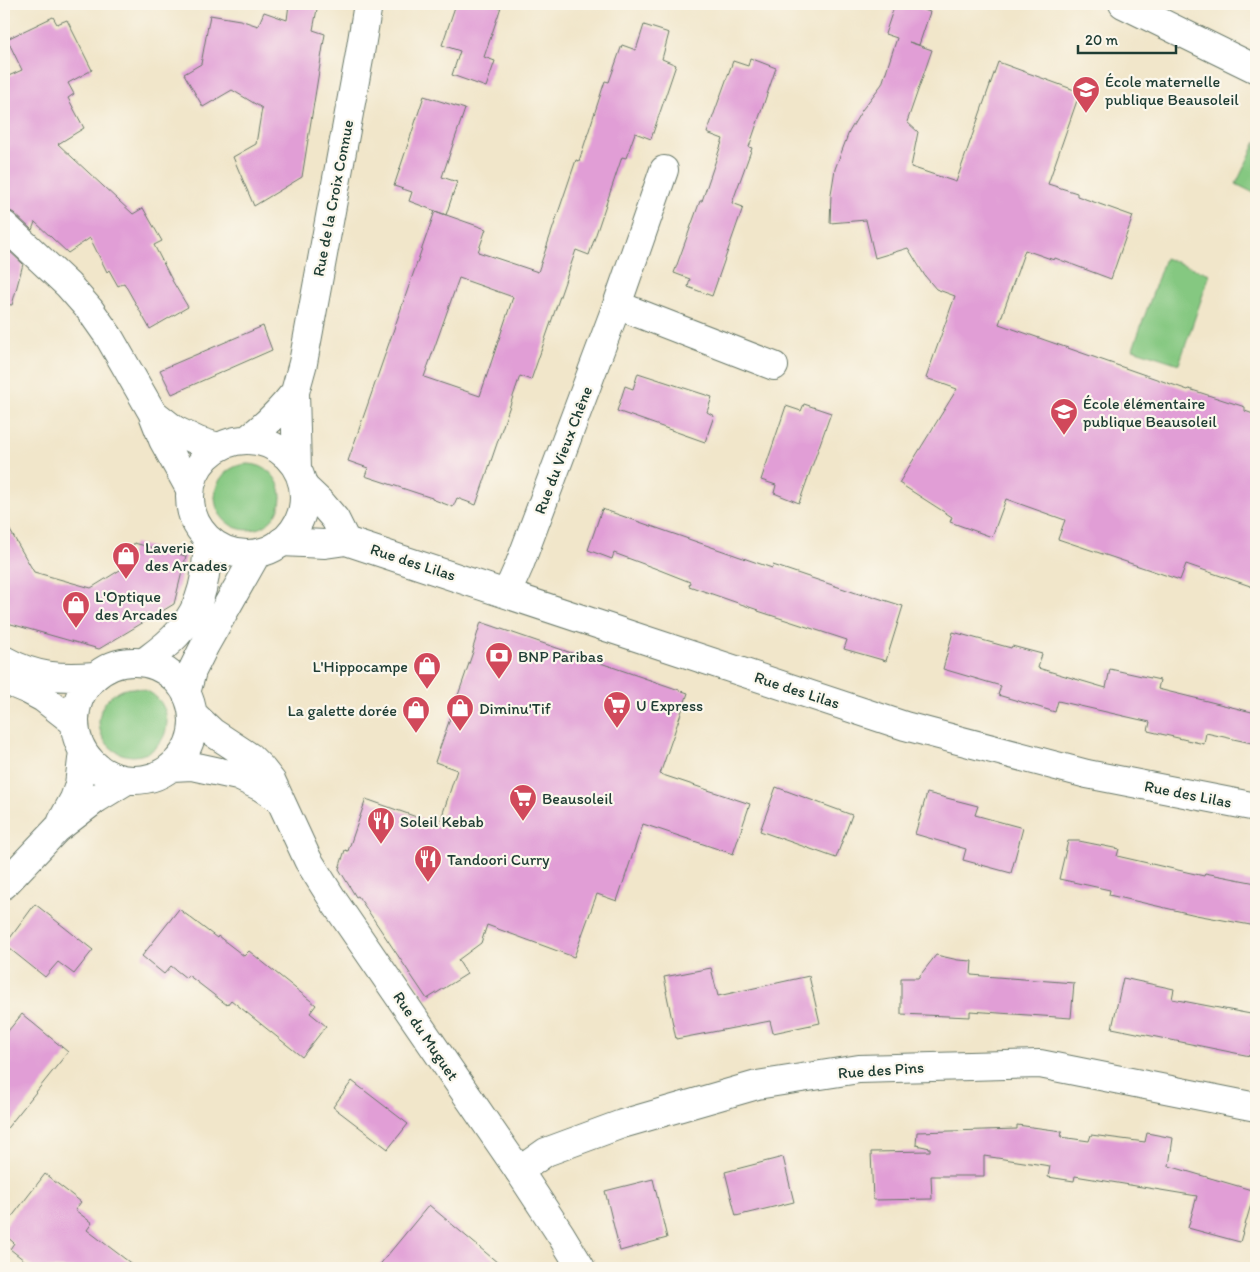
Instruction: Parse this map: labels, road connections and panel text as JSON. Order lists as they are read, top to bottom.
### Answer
{
  "streets": {
    "street": [
      "Rue de la Croix Connue",
      "Rue du Vieux Chêne",
      "Rue des Lilas",
      "Rue du Muguet",
      "Rue des Pins"
    ]
  },
  "crossings": [
    ["Rue de la Croix Connue", "Rue des Lilas"],
    ["Rue du Vieux Chêne", "Rue des Lilas"],
    ["Rue du Muguet", "Rue des Pins"]
  ],
  "places": {
    "school or university": ["École maternelle publique Beausoleil", "École élémentaire publique Beausoleil"],
    "shop": [
      "Laverie des Arcades",
      "L'Optique des Arcades",
      "L'Hippocampe",
      "Diminu'Tif",
      "La galette dorée"
    ],
    "bank": ["BNP Paribas"],
    "supermarket": ["U Express", "Beausoleil"],
    "restaurant": ["Soleil Kebab", "Tandoori Curry"]
  },
  "scale_bar": "20 m"
}
